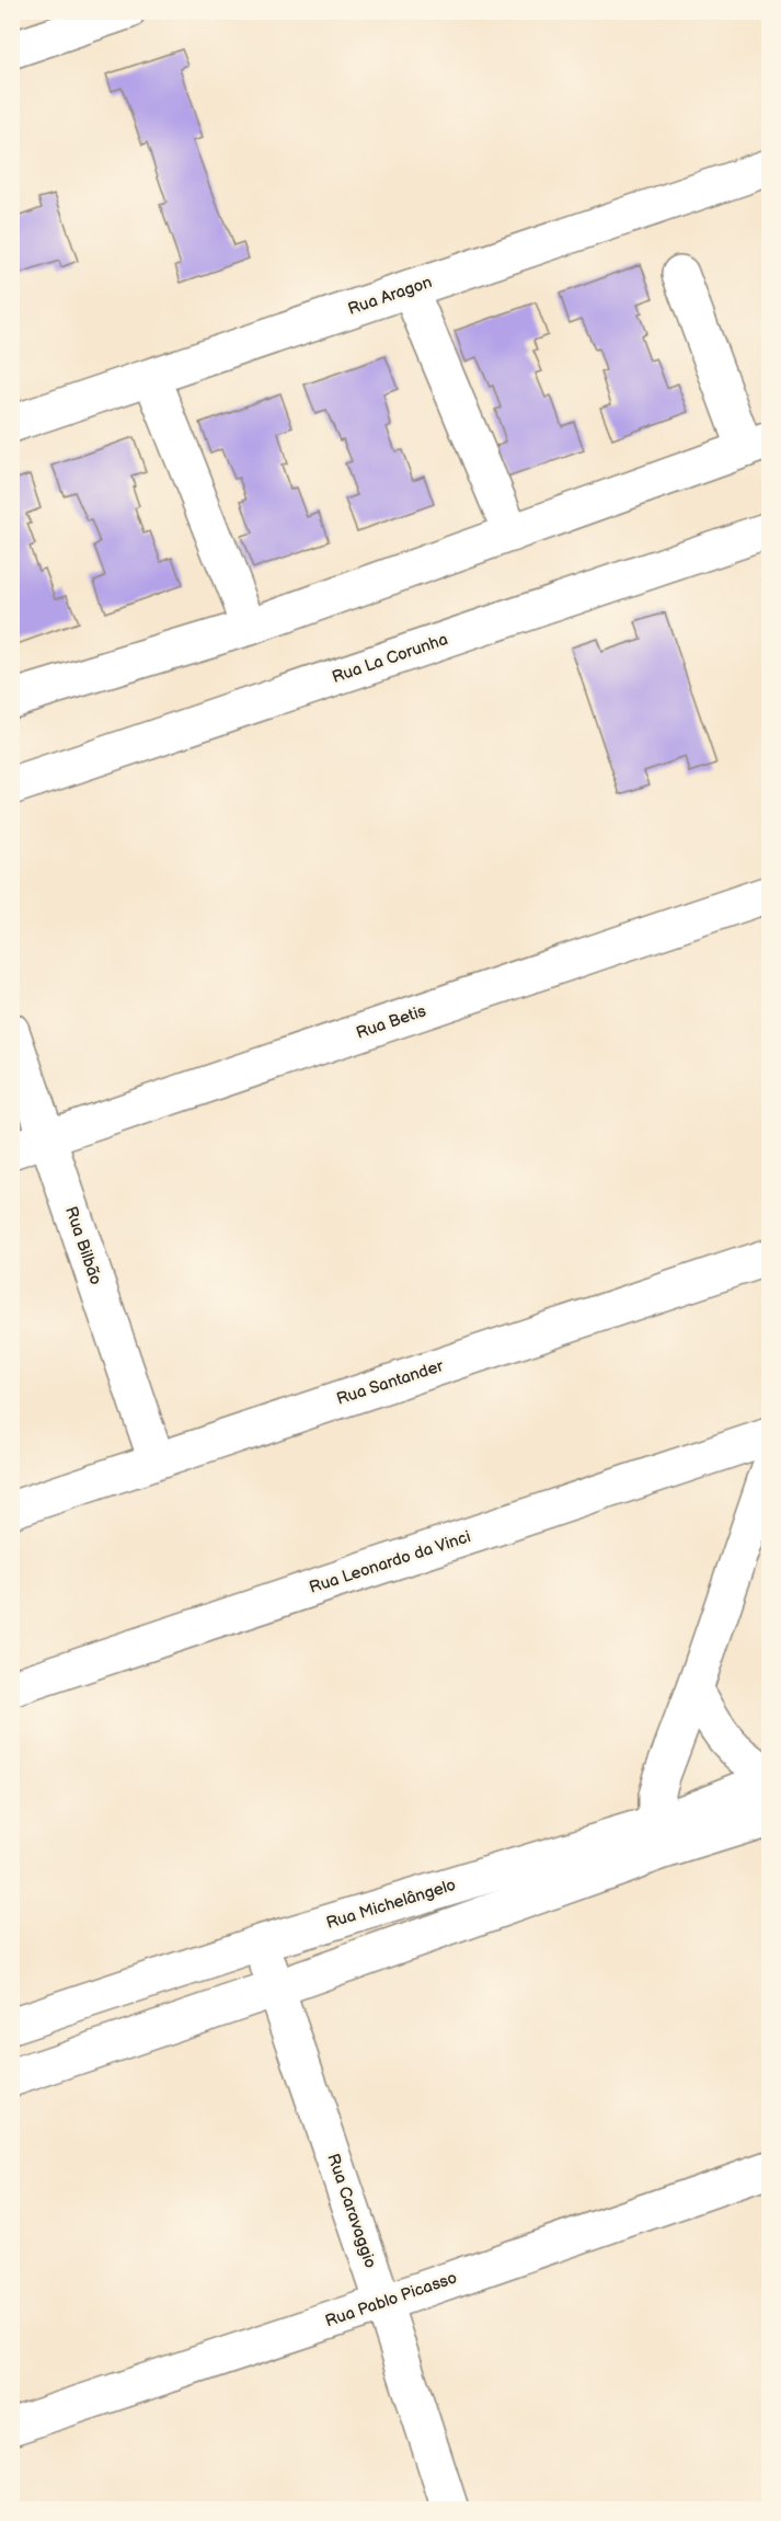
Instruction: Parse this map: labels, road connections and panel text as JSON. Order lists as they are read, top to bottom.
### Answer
{
  "streets": {
    "street": [
      "Rua Aragon",
      "Rua La Corunha",
      "Rua Betis",
      "Rua Bilbão",
      "Rua Santander",
      "Rua Leonardo da Vinci",
      "Rua Michelângelo",
      "Rua Caravaggio",
      "Rua Pablo Picasso"
    ]
  },
  "crossings": [
    ["Rua Betis", "Rua Bilbão"],
    ["Rua Bilbão", "Rua Santander"],
    ["Rua Michelângelo", "Rua Caravaggio"],
    ["Rua Caravaggio", "Rua Pablo Picasso"]
  ]
}
